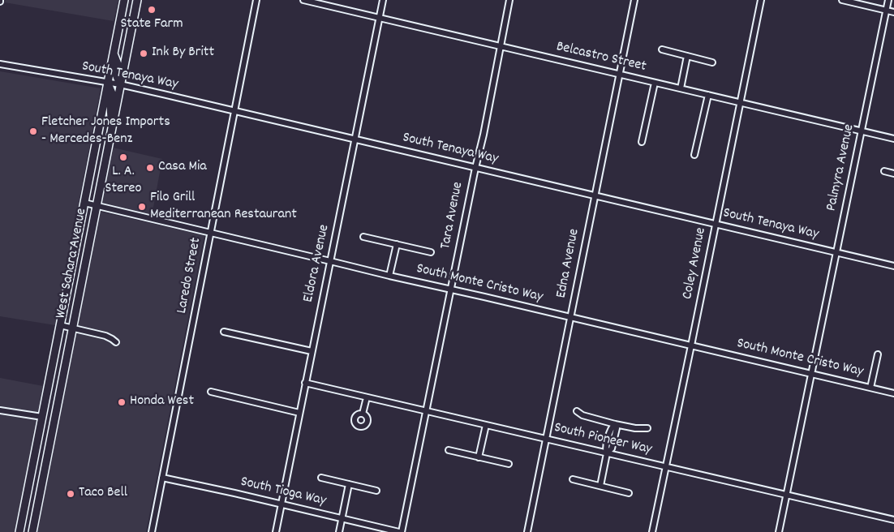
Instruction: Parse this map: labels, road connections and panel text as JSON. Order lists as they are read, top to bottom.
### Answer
{
  "streets": {
    "main road": ["West Sahara Avenue"],
    "street": [
      "Belcastro Street",
      "South Tenaya Way",
      "Palmyra Avenue",
      "Tara Avenue",
      "Eldora Avenue",
      "Edna Avenue",
      "Coley Avenue",
      "Laredo Street",
      "South Monte Cristo Way",
      "South Pioneer Way",
      "South Tioga Way"
    ]
  },
  "crossings": [
    ["Belcastro Street", "Palmyra Avenue"],
    ["Belcastro Street", "Tara Avenue"],
    ["Belcastro Street", "Eldora Avenue"],
    ["Belcastro Street", "Edna Avenue"],
    ["Belcastro Street", "Coley Avenue"],
    ["South Tenaya Way", "Palmyra Avenue"],
    ["South Tenaya Way", "Tara Avenue"],
    ["South Tenaya Way", "West Sahara Avenue"],
    ["South Tenaya Way", "Eldora Avenue"],
    ["South Tenaya Way", "Edna Avenue"],
    ["South Tenaya Way", "Coley Avenue"],
    ["South Tenaya Way", "Laredo Street"],
    ["Palmyra Avenue", "South Monte Cristo Way"],
    ["Palmyra Avenue", "South Pioneer Way"],
    ["Tara Avenue", "South Monte Cristo Way"],
    ["Tara Avenue", "South Pioneer Way"],
    ["Tara Avenue", "South Tioga Way"],
    ["West Sahara Avenue", "South Monte Cristo Way"],
    ["Eldora Avenue", "South Monte Cristo Way"],
    ["Eldora Avenue", "South Pioneer Way"],
    ["Eldora Avenue", "South Tioga Way"],
    ["Edna Avenue", "South Monte Cristo Way"],
    ["Edna Avenue", "South Pioneer Way"],
    ["Coley Avenue", "South Monte Cristo Way"],
    ["Coley Avenue", "South Pioneer Way"],
    ["Laredo Street", "South Monte Cristo Way"],
    ["Laredo Street", "South Tioga Way"]
  ],
  "places": [
    "State Farm",
    "Ink By Britt",
    "Fletcher Jones Imports - Mercedes-Benz",
    "L. A. Stereo",
    "Casa Mia",
    "Filo Grill Mediterranean Restaurant",
    "Honda West",
    "Taco Bell"
  ]
}
